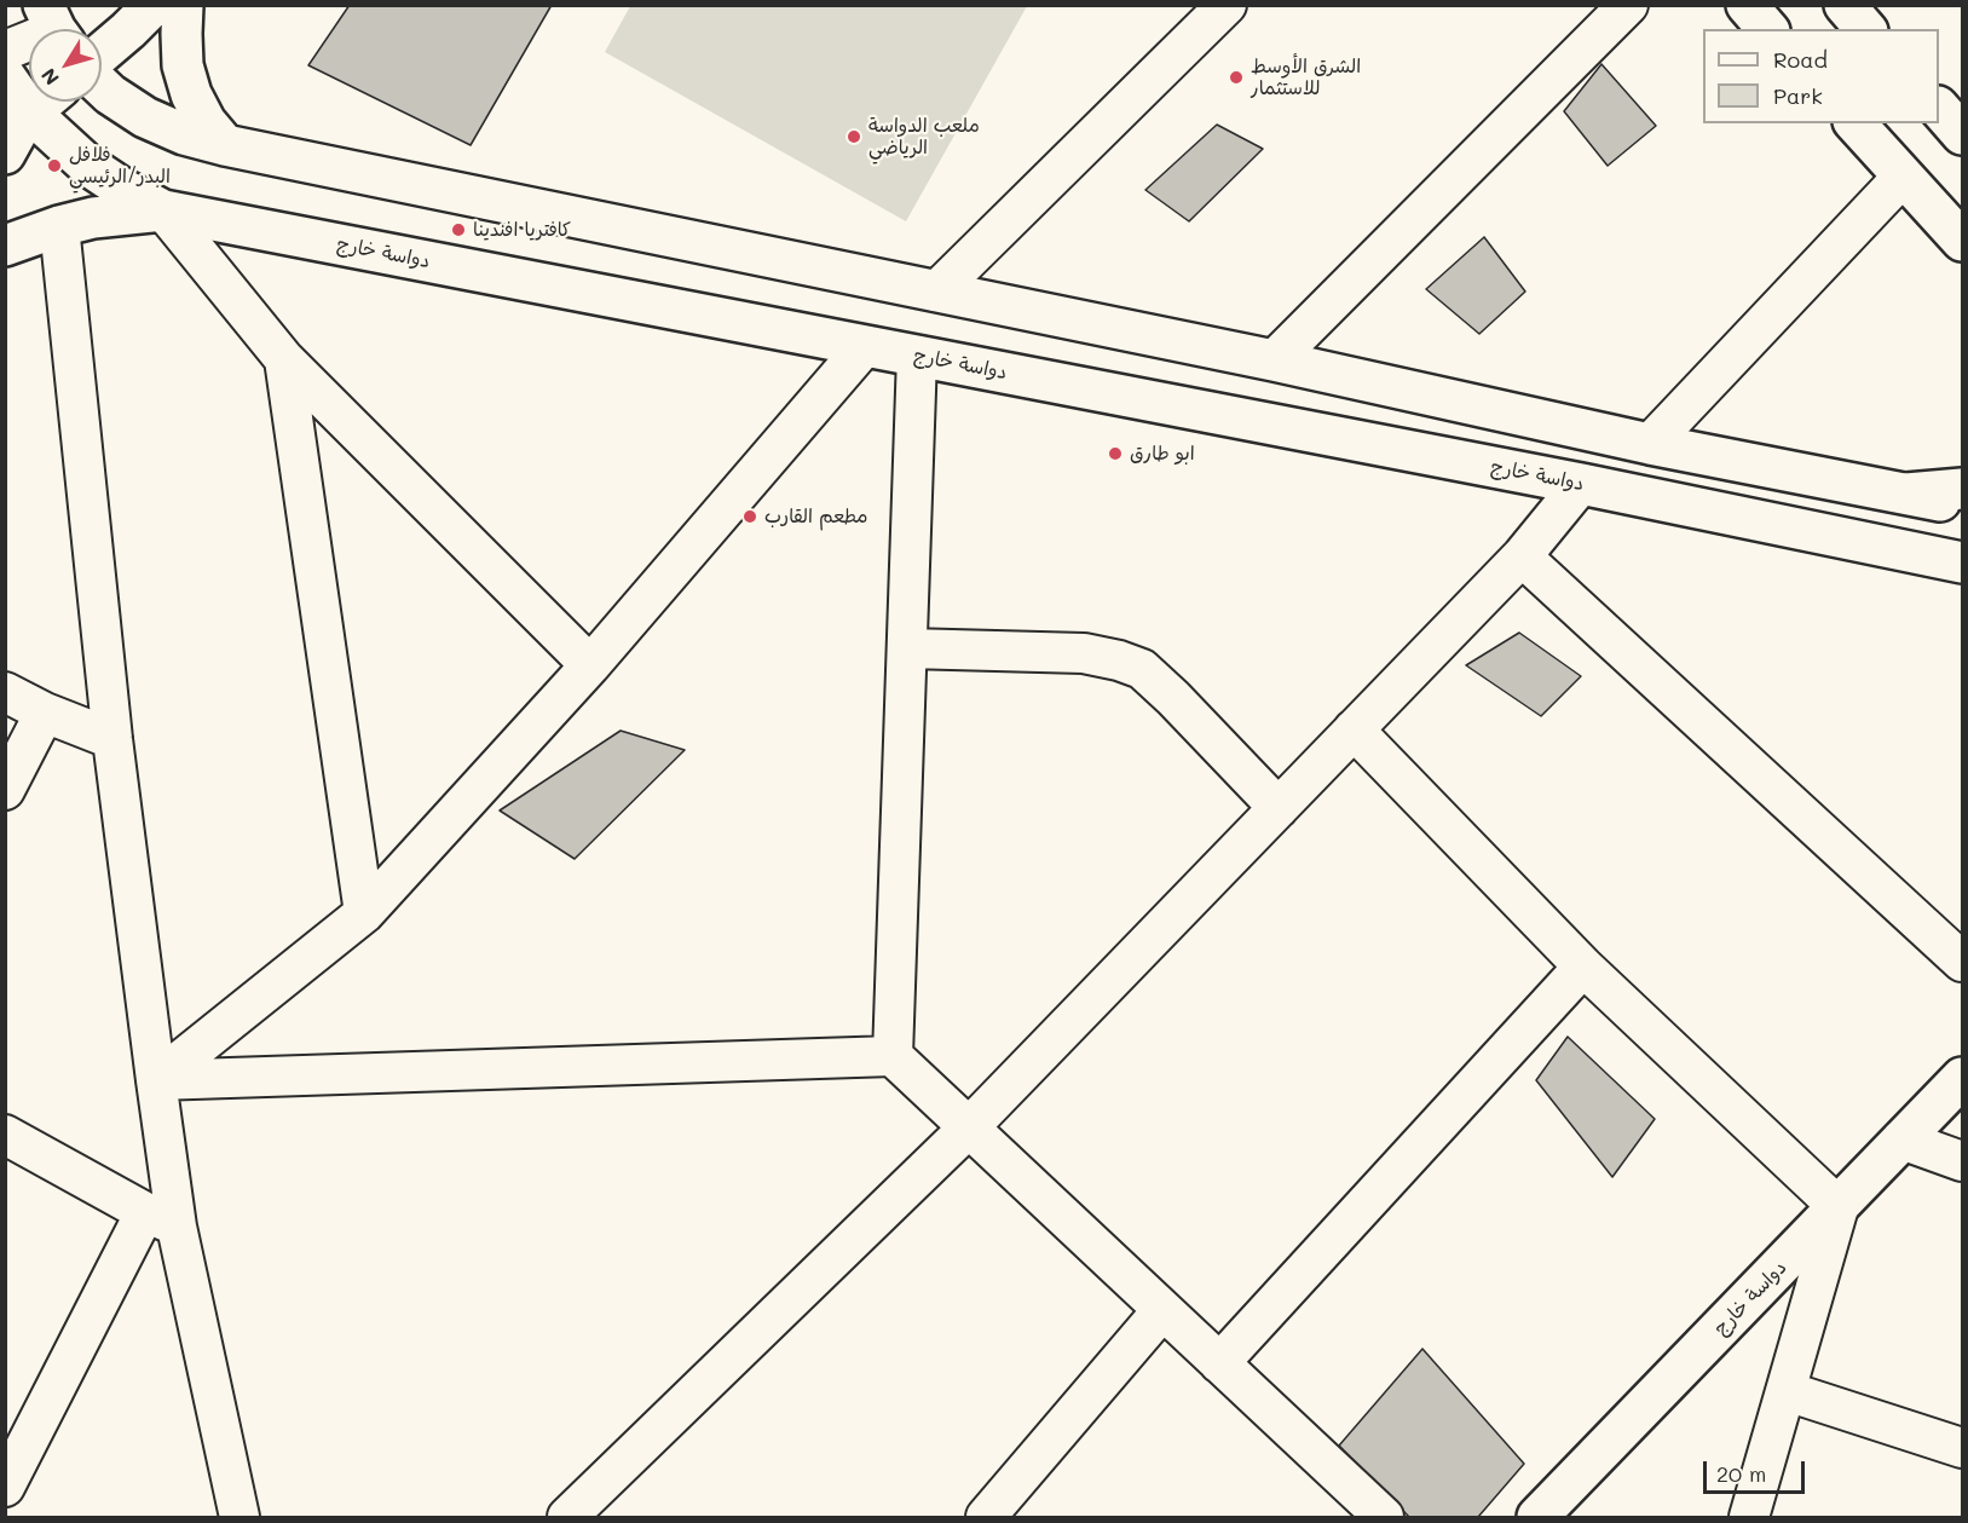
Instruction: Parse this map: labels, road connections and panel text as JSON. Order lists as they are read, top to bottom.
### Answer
{
  "streets": {
    "street": ["دواسة خارج"]
  },
  "places": [
    "الشرق الأوسط للاستثمار",
    "ملعب الدواسة الرياضي",
    "فلافل البدر/الرئيسي",
    "كافتريا افندينا",
    "ابو طارق",
    "مطعم القارب"
  ],
  "legend": ["Road", "Park"],
  "scale_bar": "20 m",
  "north": "bottom left"
}
